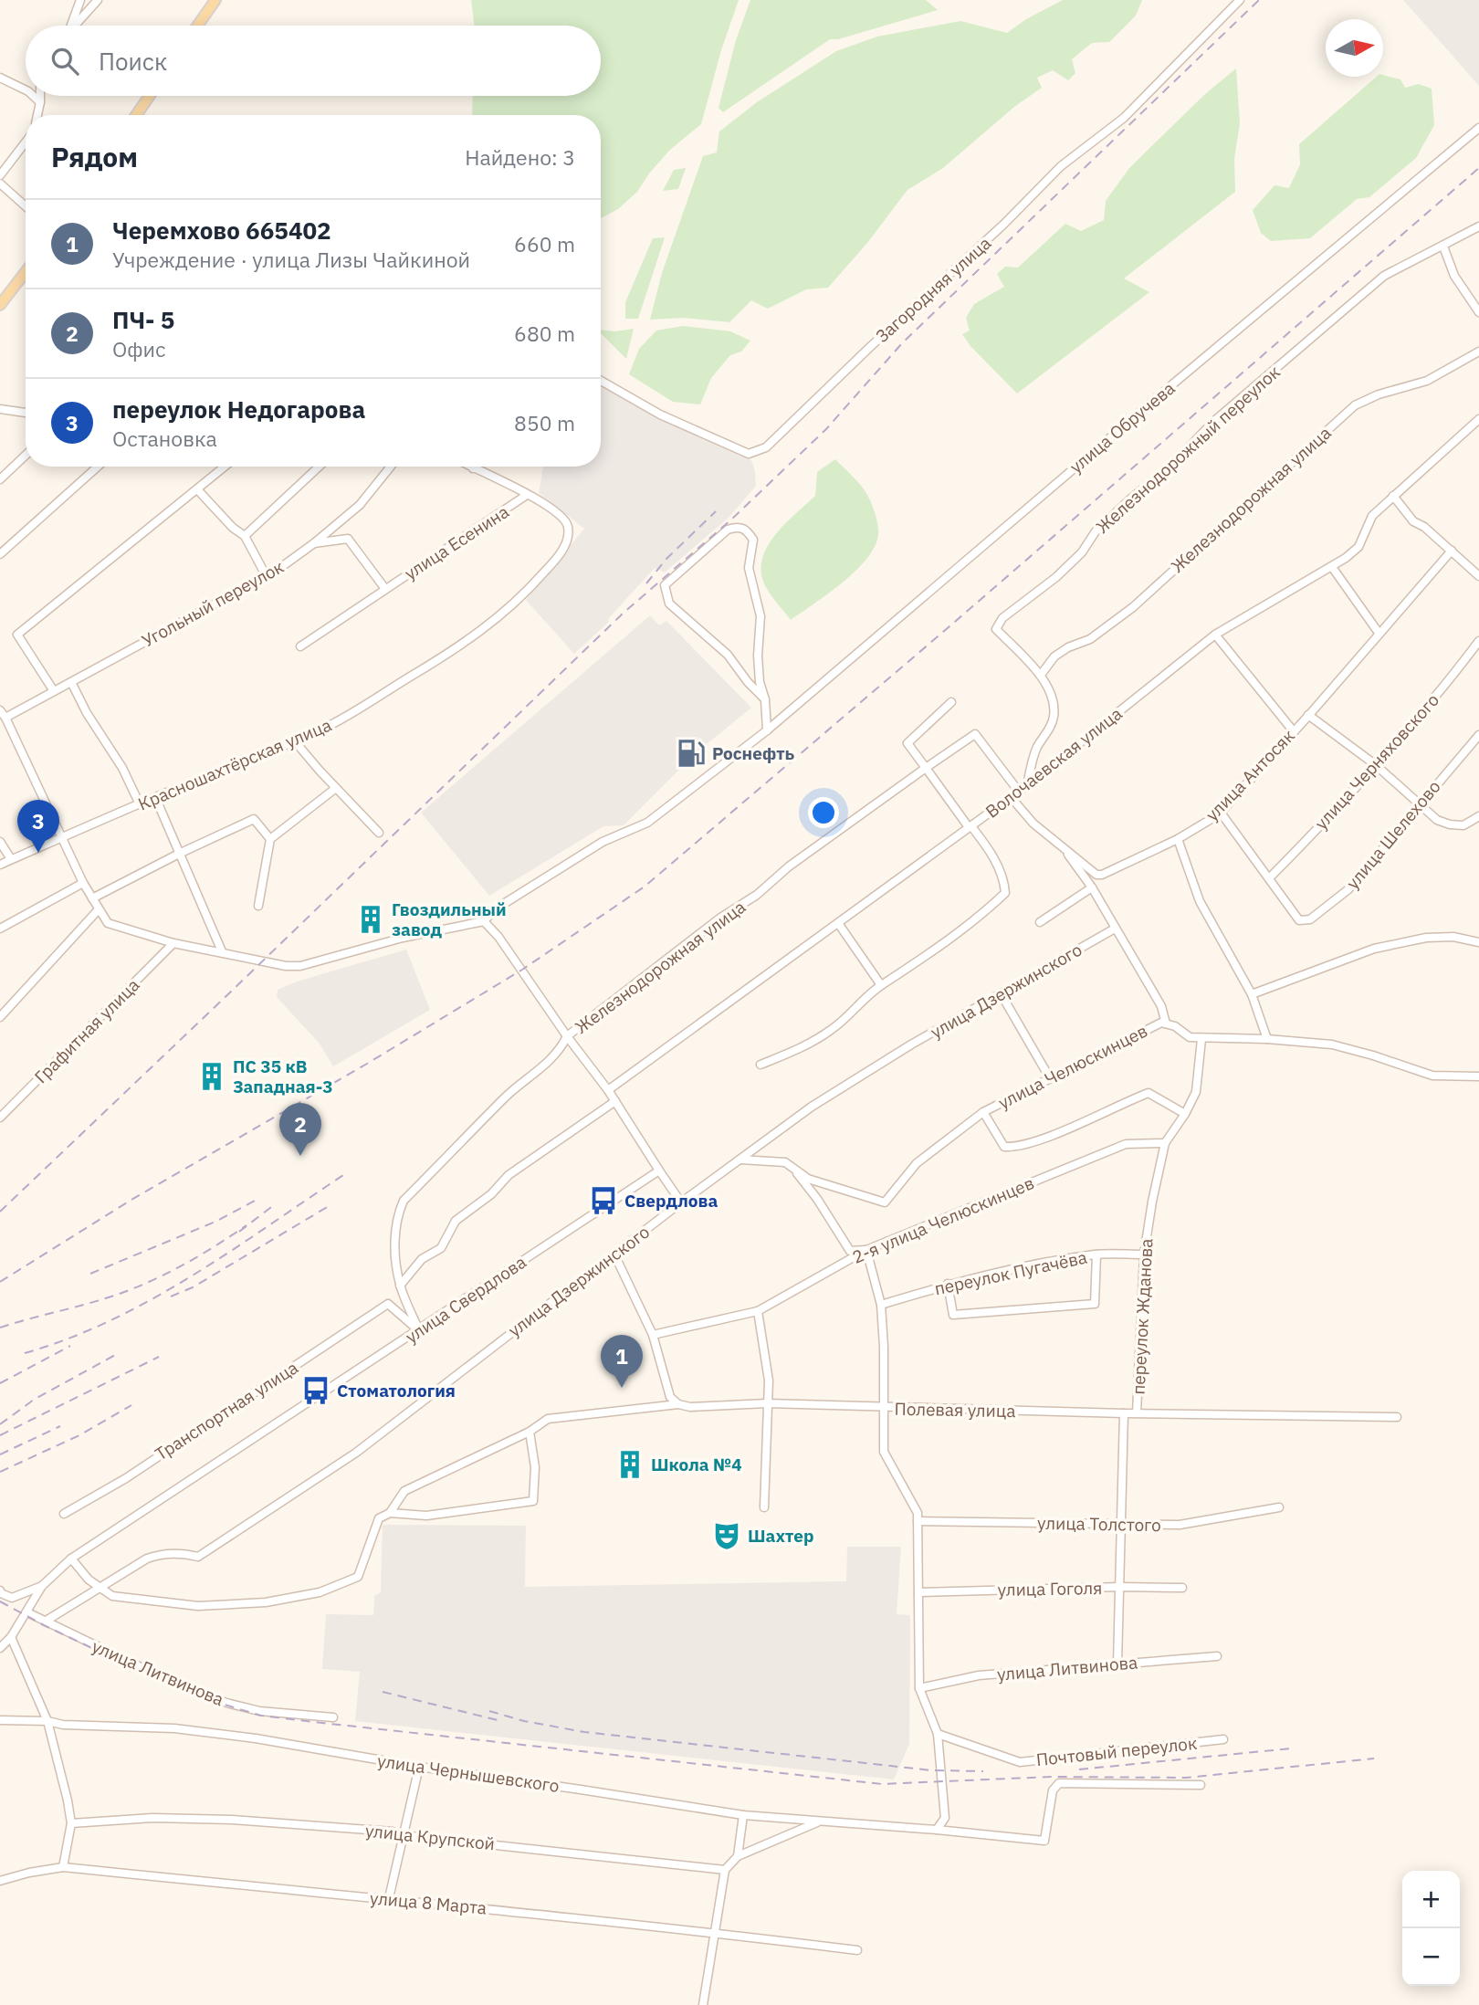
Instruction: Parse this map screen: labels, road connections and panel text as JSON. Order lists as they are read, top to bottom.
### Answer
{
  "streets": {
    "street": [
      "Загородняя улица",
      "улица Обручева",
      "Железнодорожный переулок",
      "Железнодорожная улица",
      "улица Есенина",
      "Угольный переулок",
      "улица Черняховского",
      "Волочаевская улица",
      "Красношахтёрская улица",
      "улица Антосяк",
      "улица Шелехово",
      "улица Дзержинского",
      "Графитная улица",
      "улица Челюскинцев",
      "2-я улица Челюскинцев",
      "переулок Пугачёва",
      "улица Свердлова",
      "переулок Жданова",
      "Полевая улица",
      "Транспортная улица",
      "улица Толстого",
      "улица Гоголя",
      "улица Литвинова",
      "Почтовый переулок",
      "улица Чернышевского",
      "улица Крупской",
      "улица 8 Марта"
    ]
  },
  "crossings": [
    ["Железнодорожный переулок", "Железнодорожная улица"],
    ["Железнодорожная улица", "Волочаевская улица"],
    ["Железнодорожная улица", "улица Свердлова"],
    ["Железнодорожная улица", "Транспортная улица"],
    ["улица Есенина", "Красношахтёрская улица"],
    ["улица Черняховского", "улица Шелехово"],
    ["Волочаевская улица", "улица Антосяк"],
    ["улица Дзержинского", "улица Челюскинцев"],
    ["улица Дзержинского", "улица Литвинова"],
    ["улица Челюскинцев", "переулок Жданова"],
    ["2-я улица Челюскинцев", "переулок Жданова"],
    ["переулок Пугачёва", "переулок Жданова"],
    ["улица Свердлова", "Транспортная улица"],
    ["переулок Жданова", "Полевая улица"]
  ],
  "places": {
    "fuel station": ["Роснефть"],
    "building": ["Гвоздильный завод", "ПС 35 кВ Западная-3", "Школа №4"],
    "bus stop": ["Свердлова", "Стоматология"],
    "theatre": ["Шахтер"]
  },
  "north": "right",
  "page": {
    "search": "Поиск",
    "heading": ["Рядом", "Найдено: 3"],
    "list": [
      {
        "mark": "1",
        "name": "Черемхово 665402",
        "note": "Учреждение · улица Лизы Чайкиной",
        "value": "660 m"
      },
      {
        "mark": "2",
        "name": "ПЧ- 5",
        "note": "Офис",
        "value": "680 m"
      },
      {
        "mark": "3",
        "name": "переулок Недогарова",
        "note": "Остановка",
        "value": "850 m"
      }
    ],
    "pins": ["3", "2", "1"],
    "map_buttons": ["+", "−"]
  }
}
